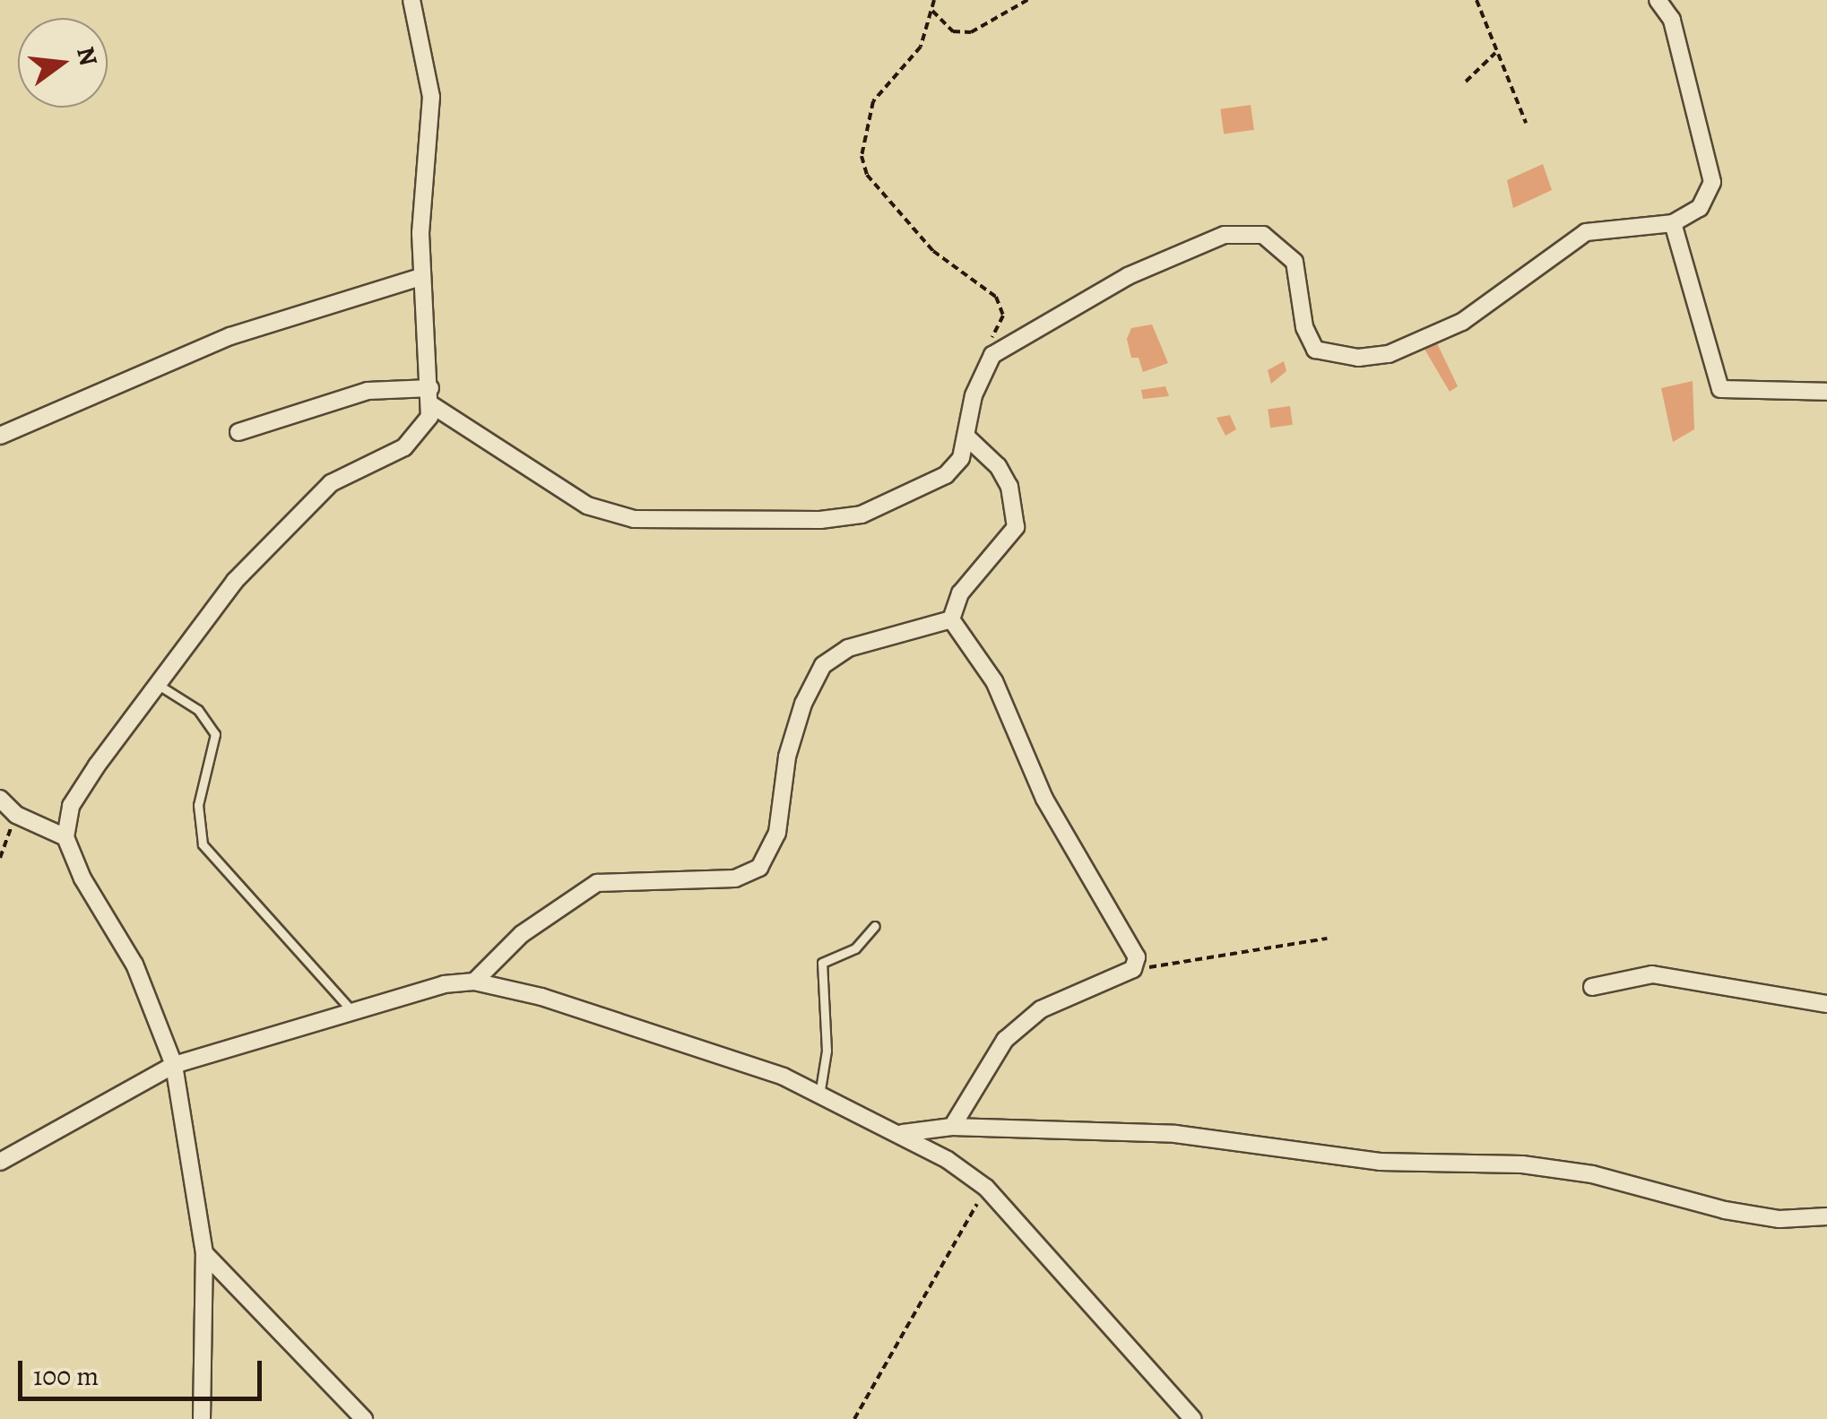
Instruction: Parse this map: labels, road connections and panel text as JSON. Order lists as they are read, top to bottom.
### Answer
{
  "scale_bar": "100 m",
  "north": "right"
}
